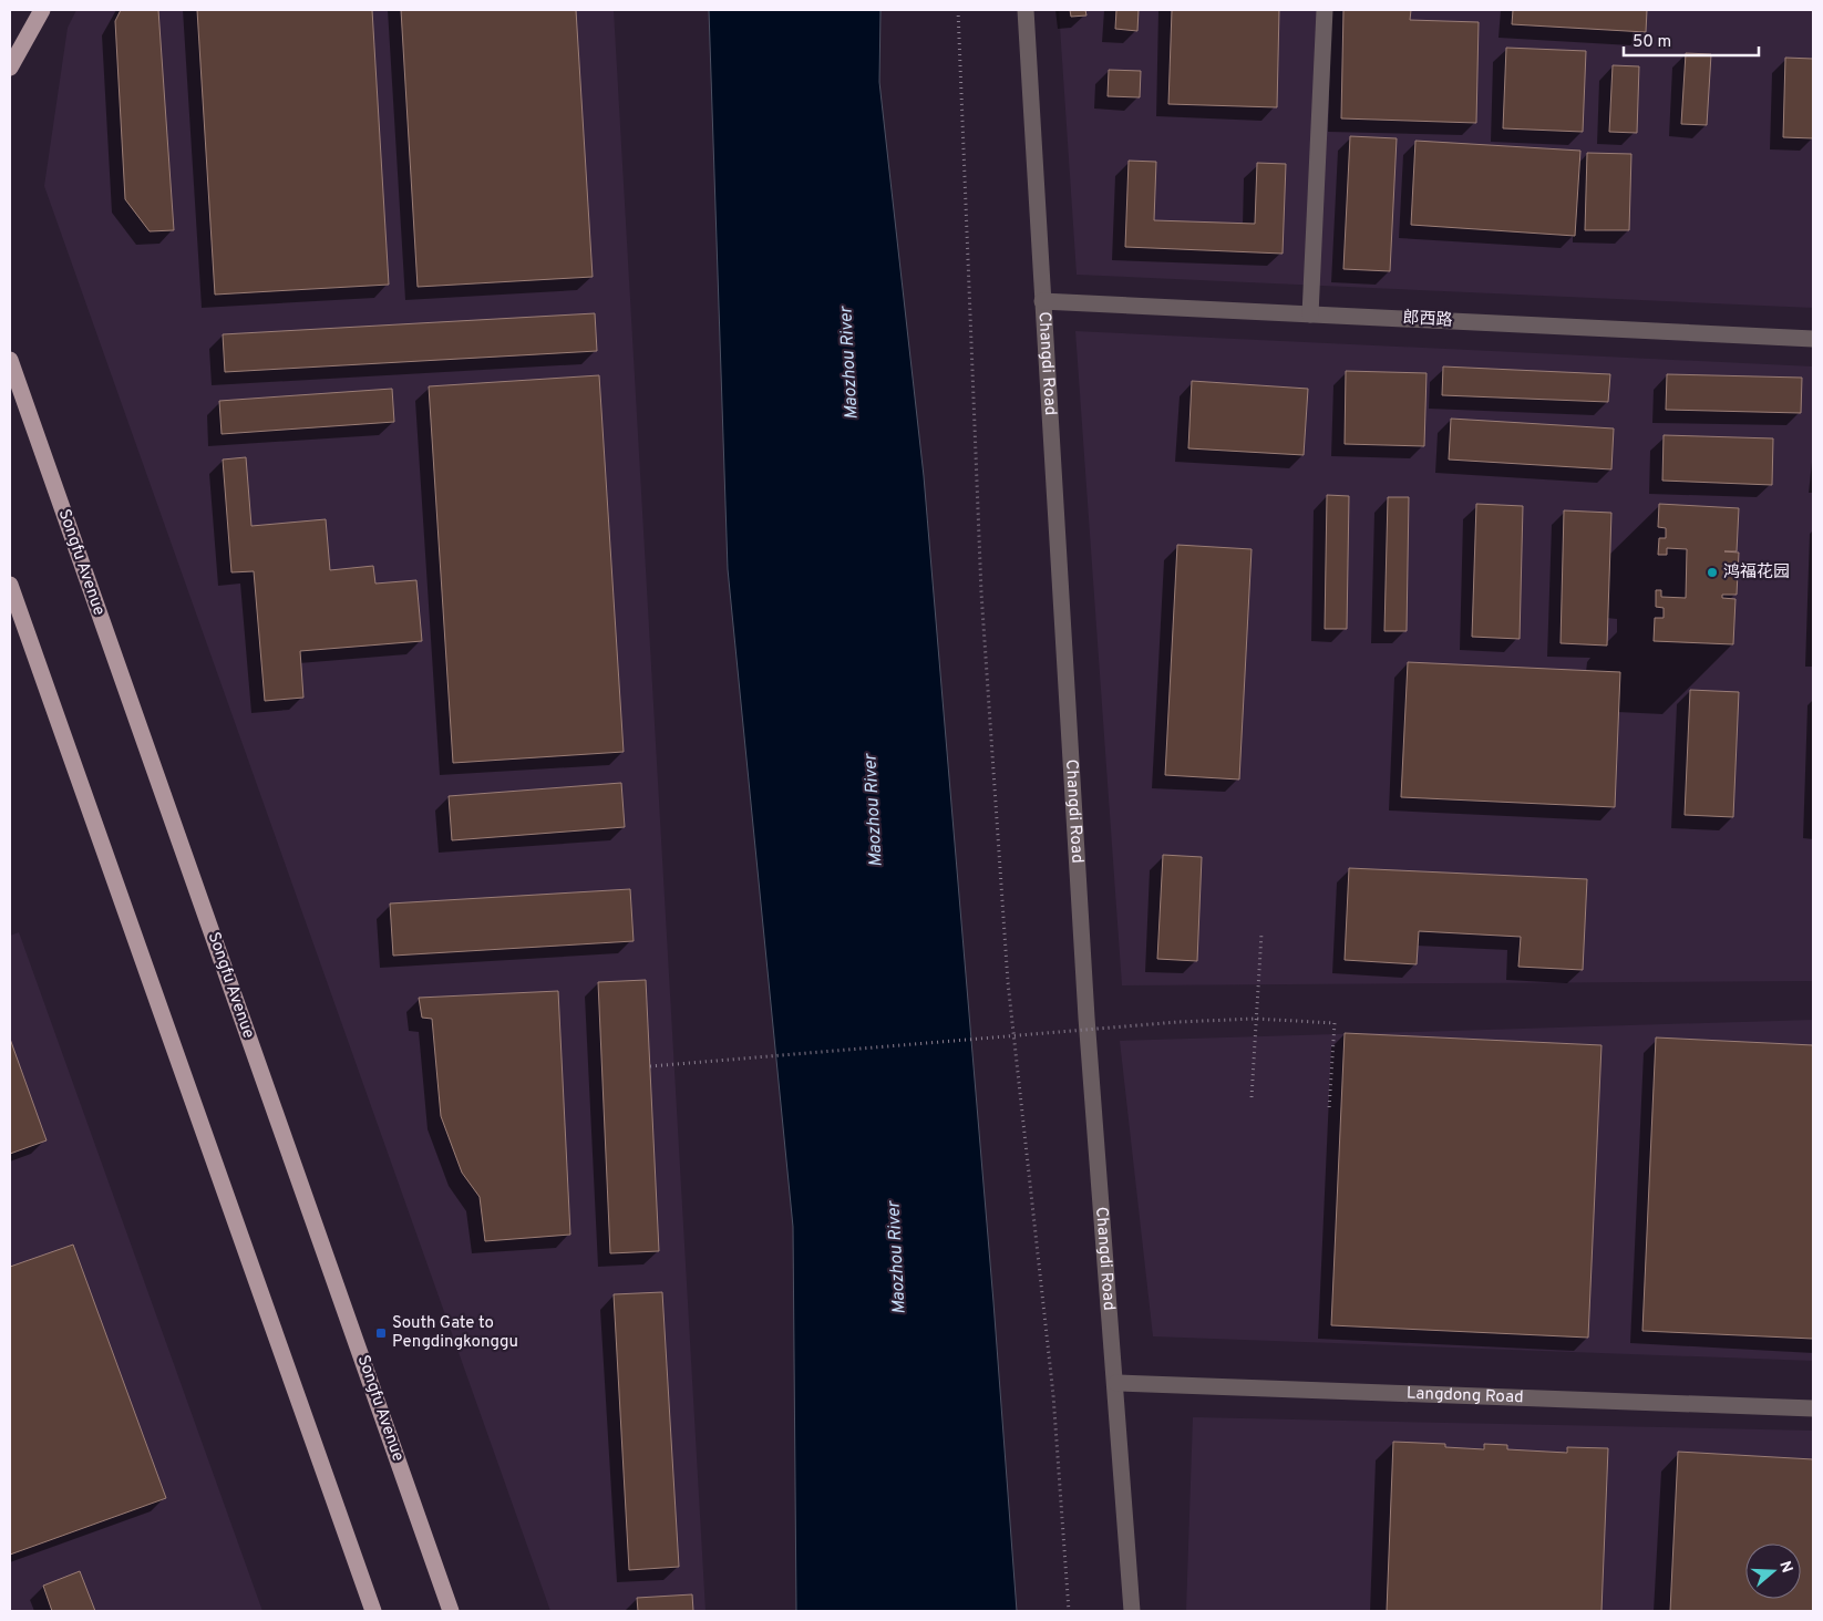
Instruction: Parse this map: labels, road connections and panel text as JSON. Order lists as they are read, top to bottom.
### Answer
{
  "streets": {
    "main road": ["Songfu Avenue"],
    "street": ["郎西路", "Changdi Road", "Langdong Road"]
  },
  "crossings": [
    ["郎西路", "Changdi Road"],
    ["Changdi Road", "Langdong Road"]
  ],
  "water": ["Maozhou River"],
  "places": {
    "other": ["鸿福花园"],
    "transit": ["South Gate to Pengdingkonggu"]
  },
  "scale_bar": "50 m",
  "north": "right"
}
